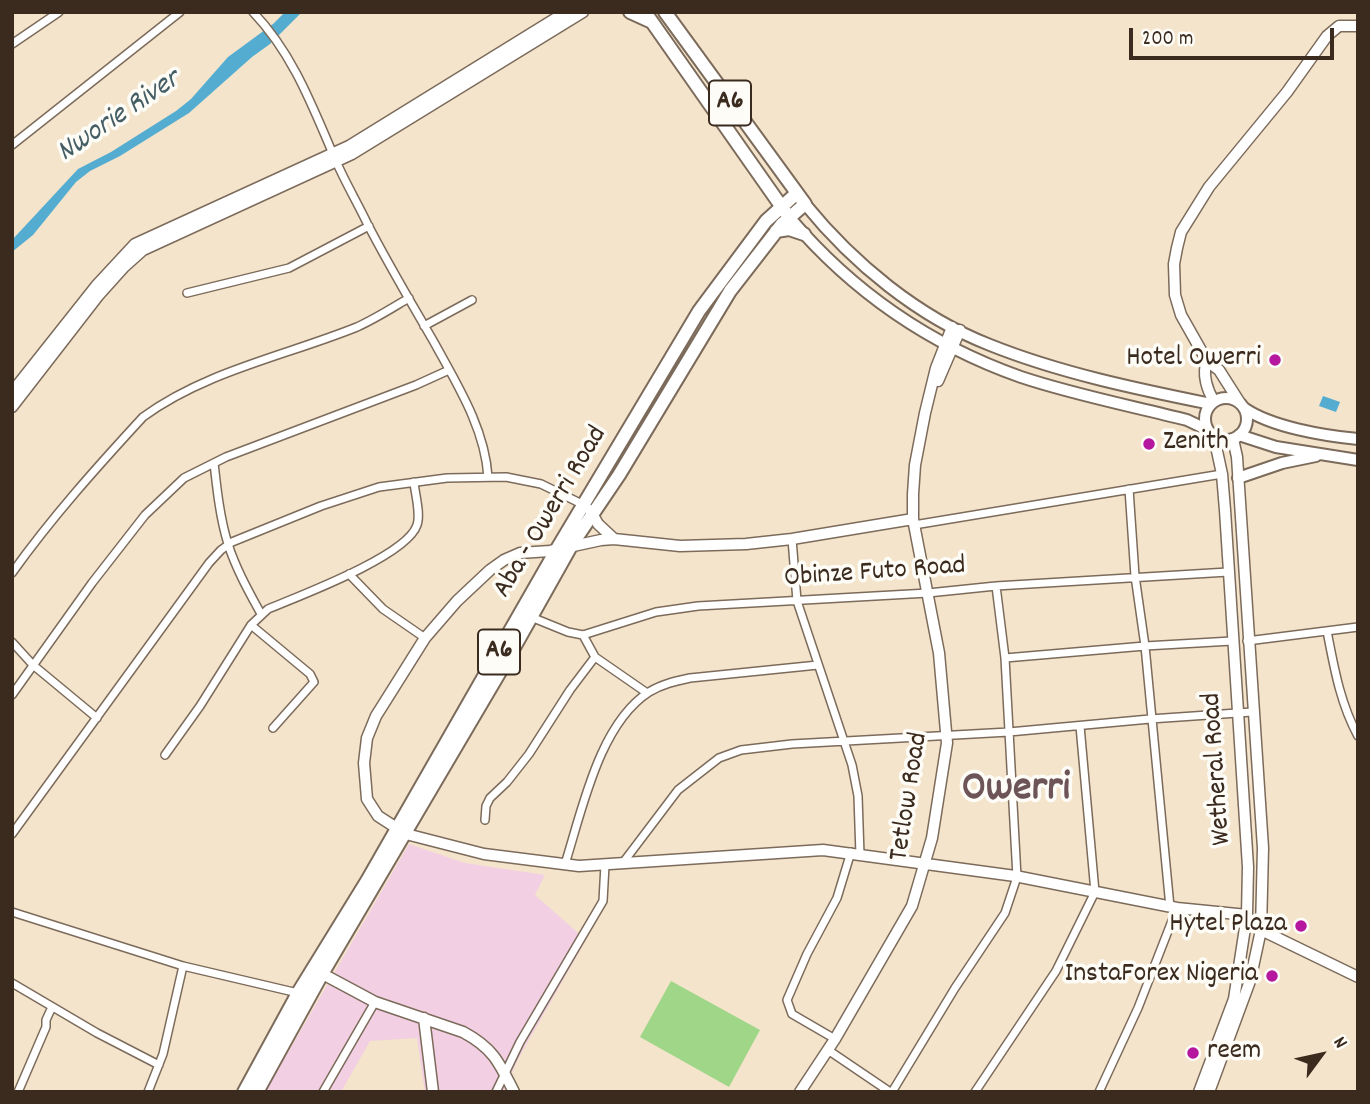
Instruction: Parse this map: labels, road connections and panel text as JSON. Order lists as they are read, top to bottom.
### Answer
{
  "streets": {
    "highway": ["A6", "Aba - Owerri Road"],
    "street": ["Obinze Futo Road", "Wetheral Road", "Tetlow Road"]
  },
  "crossings": [
    ["A6", "Aba - Owerri Road"],
    ["Obinze Futo Road", "Wetheral Road"],
    ["Obinze Futo Road", "Tetlow Road"]
  ],
  "districts": ["Owerri"],
  "water": ["Nworie River"],
  "places": [
    "Hotel Owerri",
    "Zenith",
    "Hytel Plaza",
    "InstaForex Nigeria",
    "reem"
  ],
  "scale_bar": "200 m",
  "north": "top right"
}
